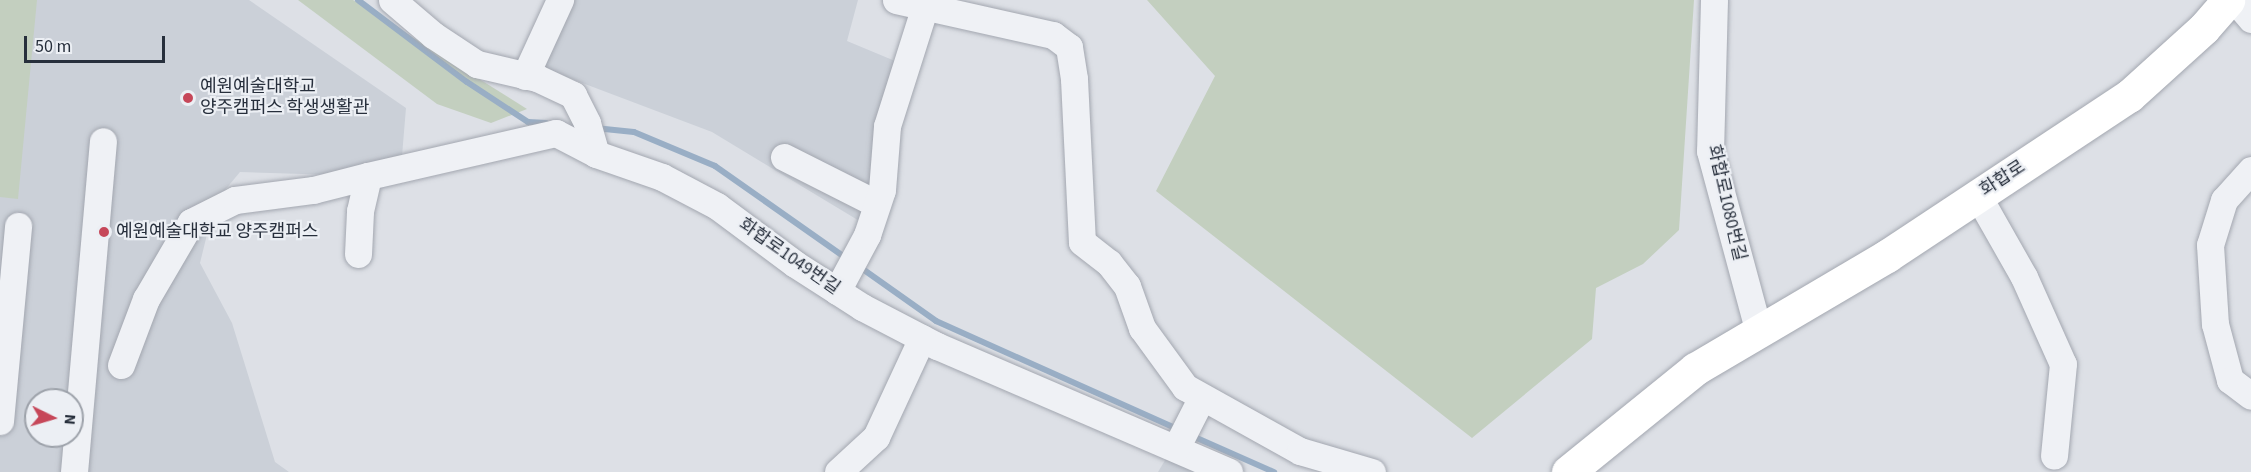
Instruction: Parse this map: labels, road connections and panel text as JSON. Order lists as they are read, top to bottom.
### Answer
{
  "streets": {
    "main road": ["화합로"],
    "street": ["화합로1080번길", "화합로1049번길"]
  },
  "crossings": [
    ["화합로", "화합로1080번길"]
  ],
  "places": ["예원예술대학교 양주캠퍼스 학생생활관", "예원예술대학교 양주캠퍼스"],
  "scale_bar": "50 m",
  "north": "right"
}
